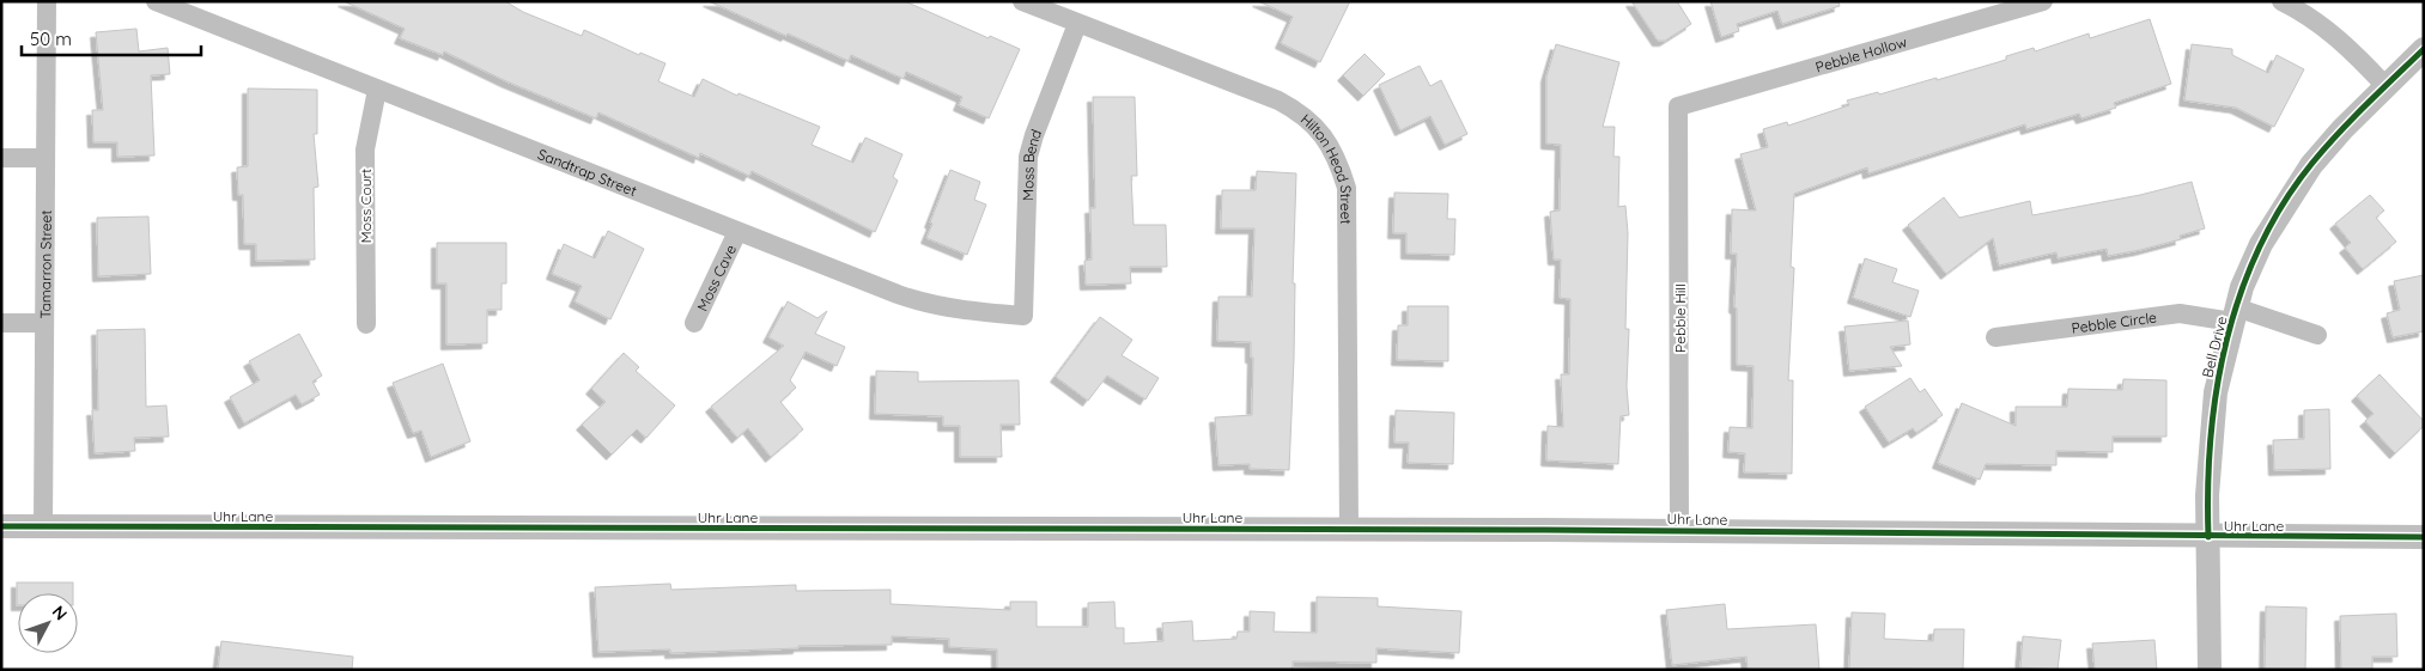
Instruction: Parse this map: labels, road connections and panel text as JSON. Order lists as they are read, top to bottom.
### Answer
{
  "streets": {
    "street": [
      "Pebble Hollow",
      "Moss Bend",
      "Sandtrap Street",
      "Hilton Head Street",
      "Moss Court",
      "Tamarron Street",
      "Moss Cave",
      "Pebble Hill",
      "Pebble Circle",
      "Bell Drive",
      "Uhr Lane"
    ]
  },
  "crossings": [
    ["Pebble Hollow", "Pebble Hill"],
    ["Moss Bend", "Sandtrap Street"],
    ["Moss Bend", "Hilton Head Street"],
    ["Sandtrap Street", "Moss Court"],
    ["Sandtrap Street", "Moss Cave"],
    ["Hilton Head Street", "Uhr Lane"],
    ["Tamarron Street", "Uhr Lane"],
    ["Pebble Hill", "Uhr Lane"],
    ["Pebble Circle", "Bell Drive"],
    ["Bell Drive", "Uhr Lane"]
  ],
  "scale_bar": "50 m",
  "north": "top right"
}
